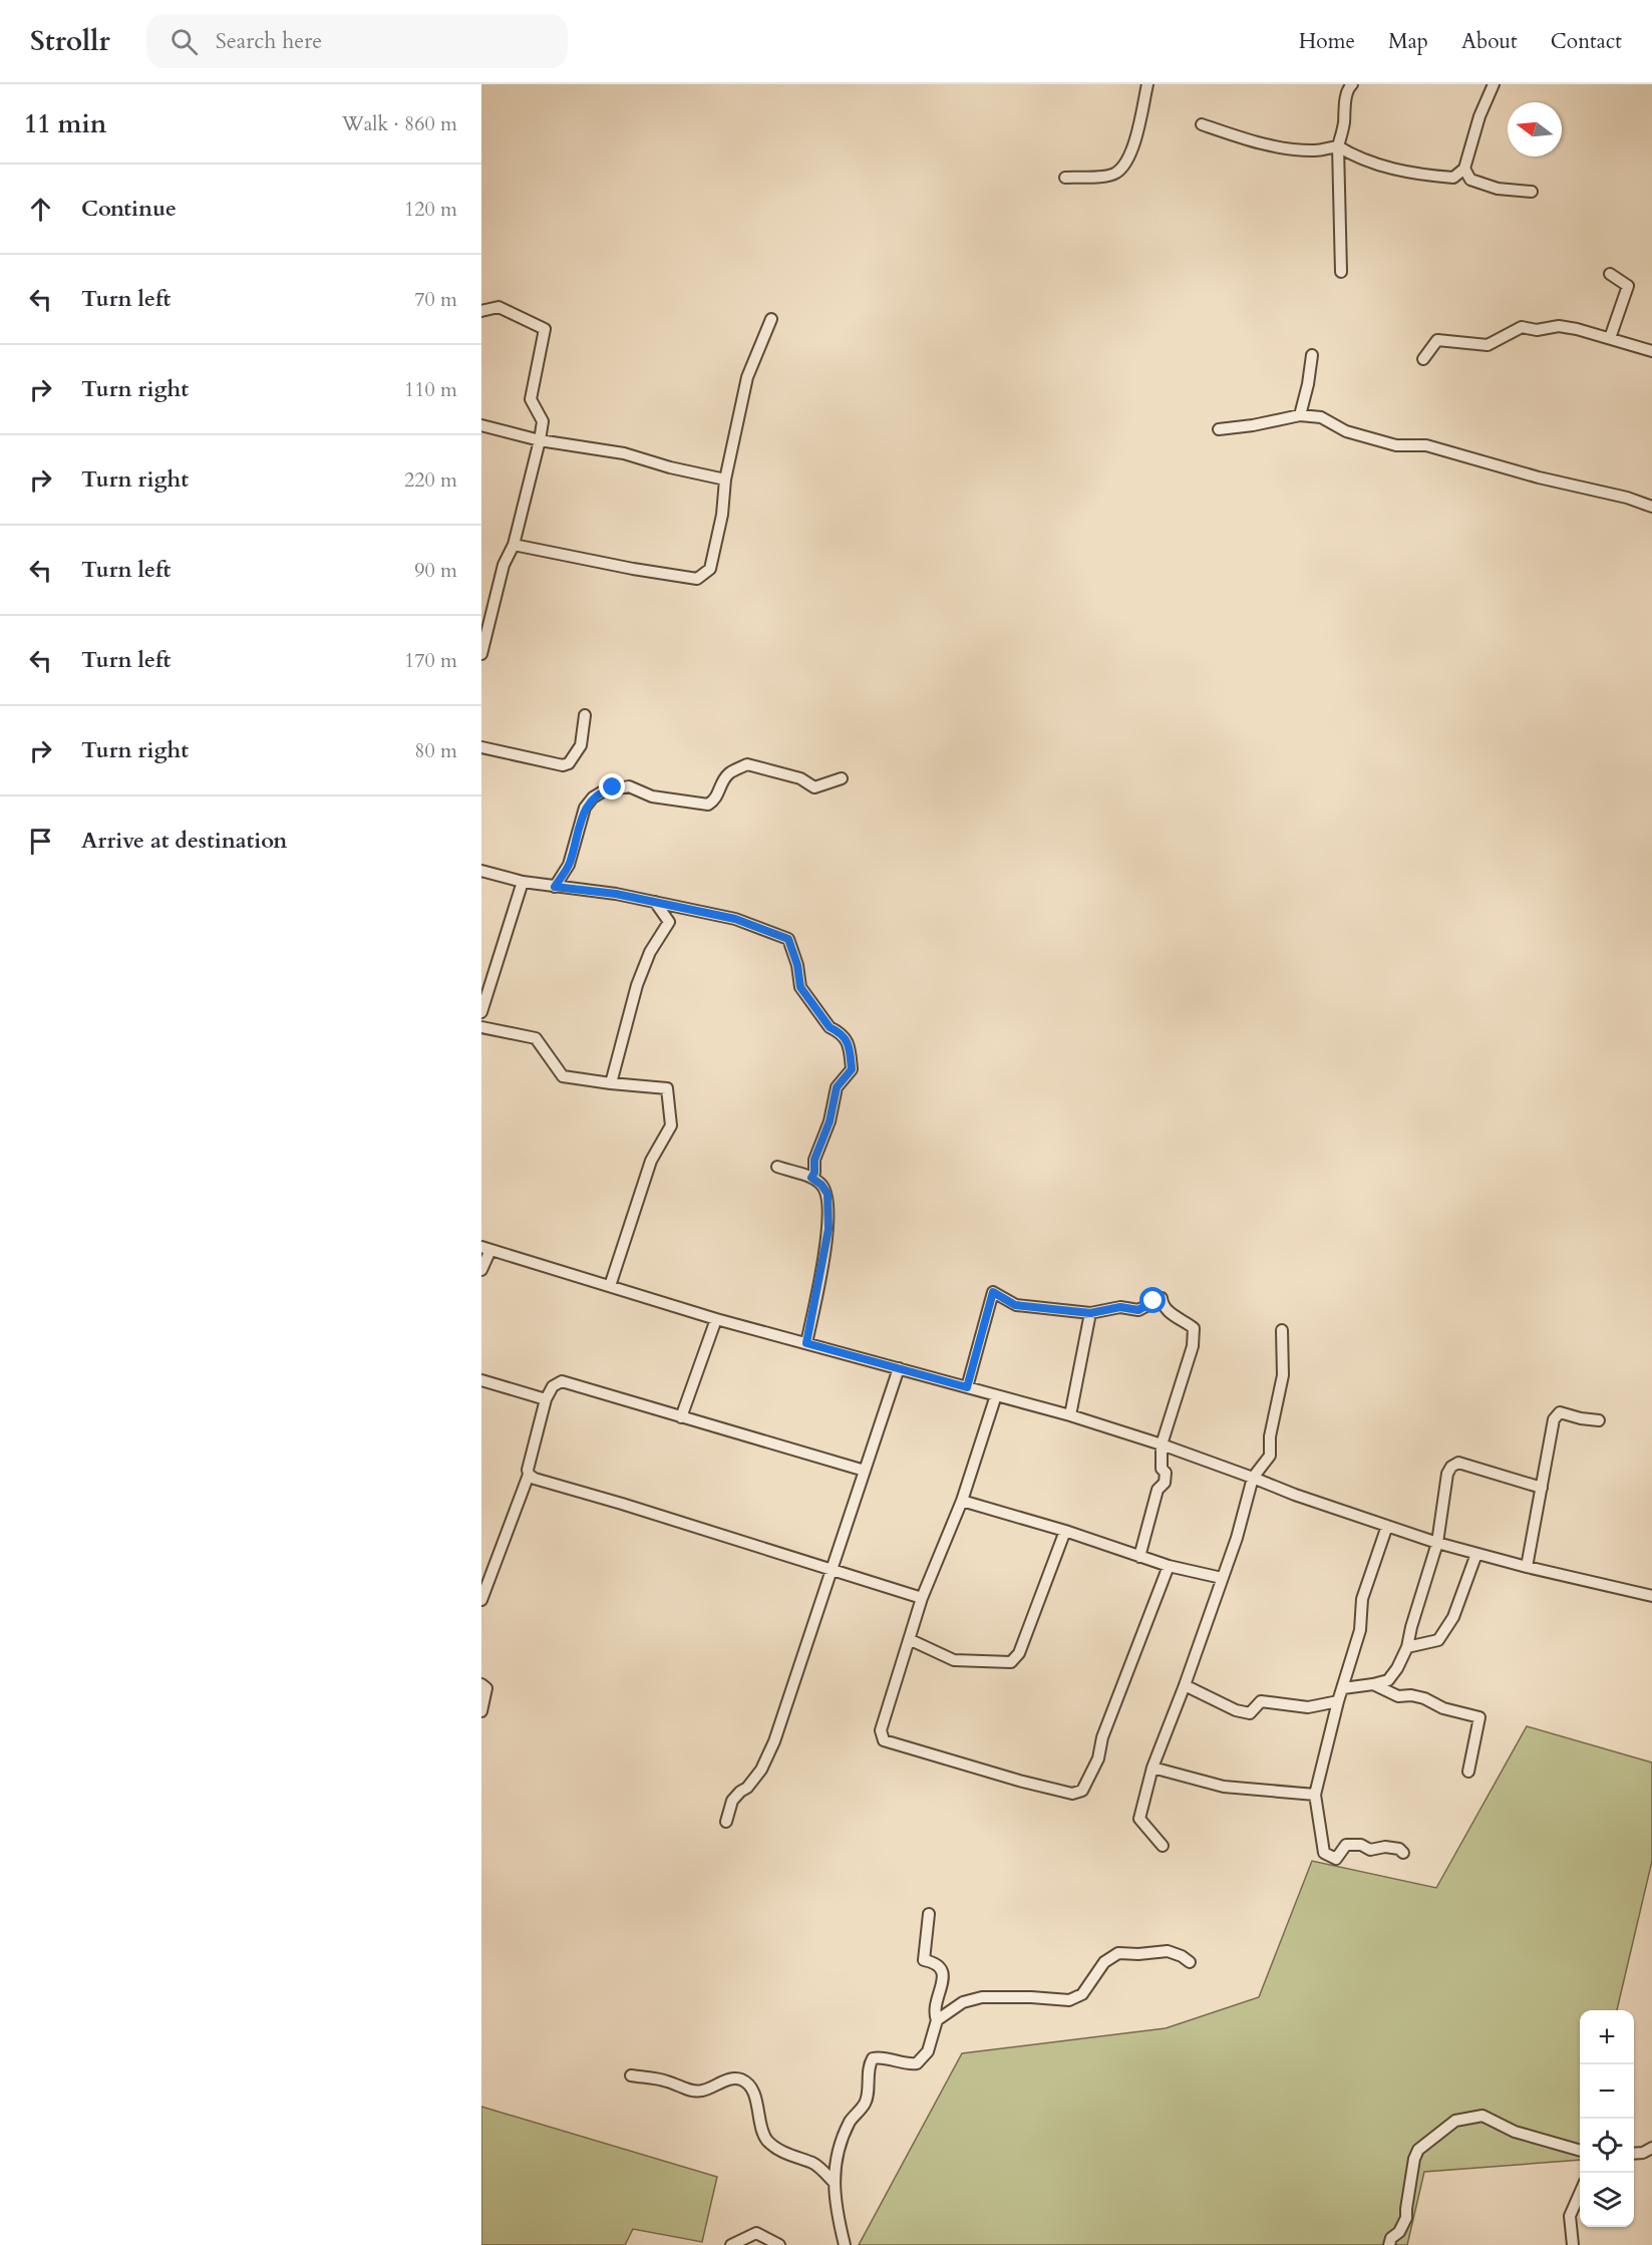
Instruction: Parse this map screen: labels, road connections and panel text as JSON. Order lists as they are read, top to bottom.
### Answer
{
  "north": "left",
  "page": {
    "header": "Strollr",
    "search": "Search here",
    "nav": [
      "Home",
      "Map",
      "About",
      "Contact"
    ],
    "heading": ["11 min", "Walk · 860 m"],
    "list": [
      ["Continue", "120 m"],
      ["Turn left", "70 m"],
      ["Turn right", "110 m"],
      ["Turn right", "220 m"],
      ["Turn left", "90 m"],
      ["Turn left", "170 m"],
      ["Turn right", "80 m"],
      "Arrive at destination"
    ],
    "map_buttons": ["+", "−"]
  }
}
